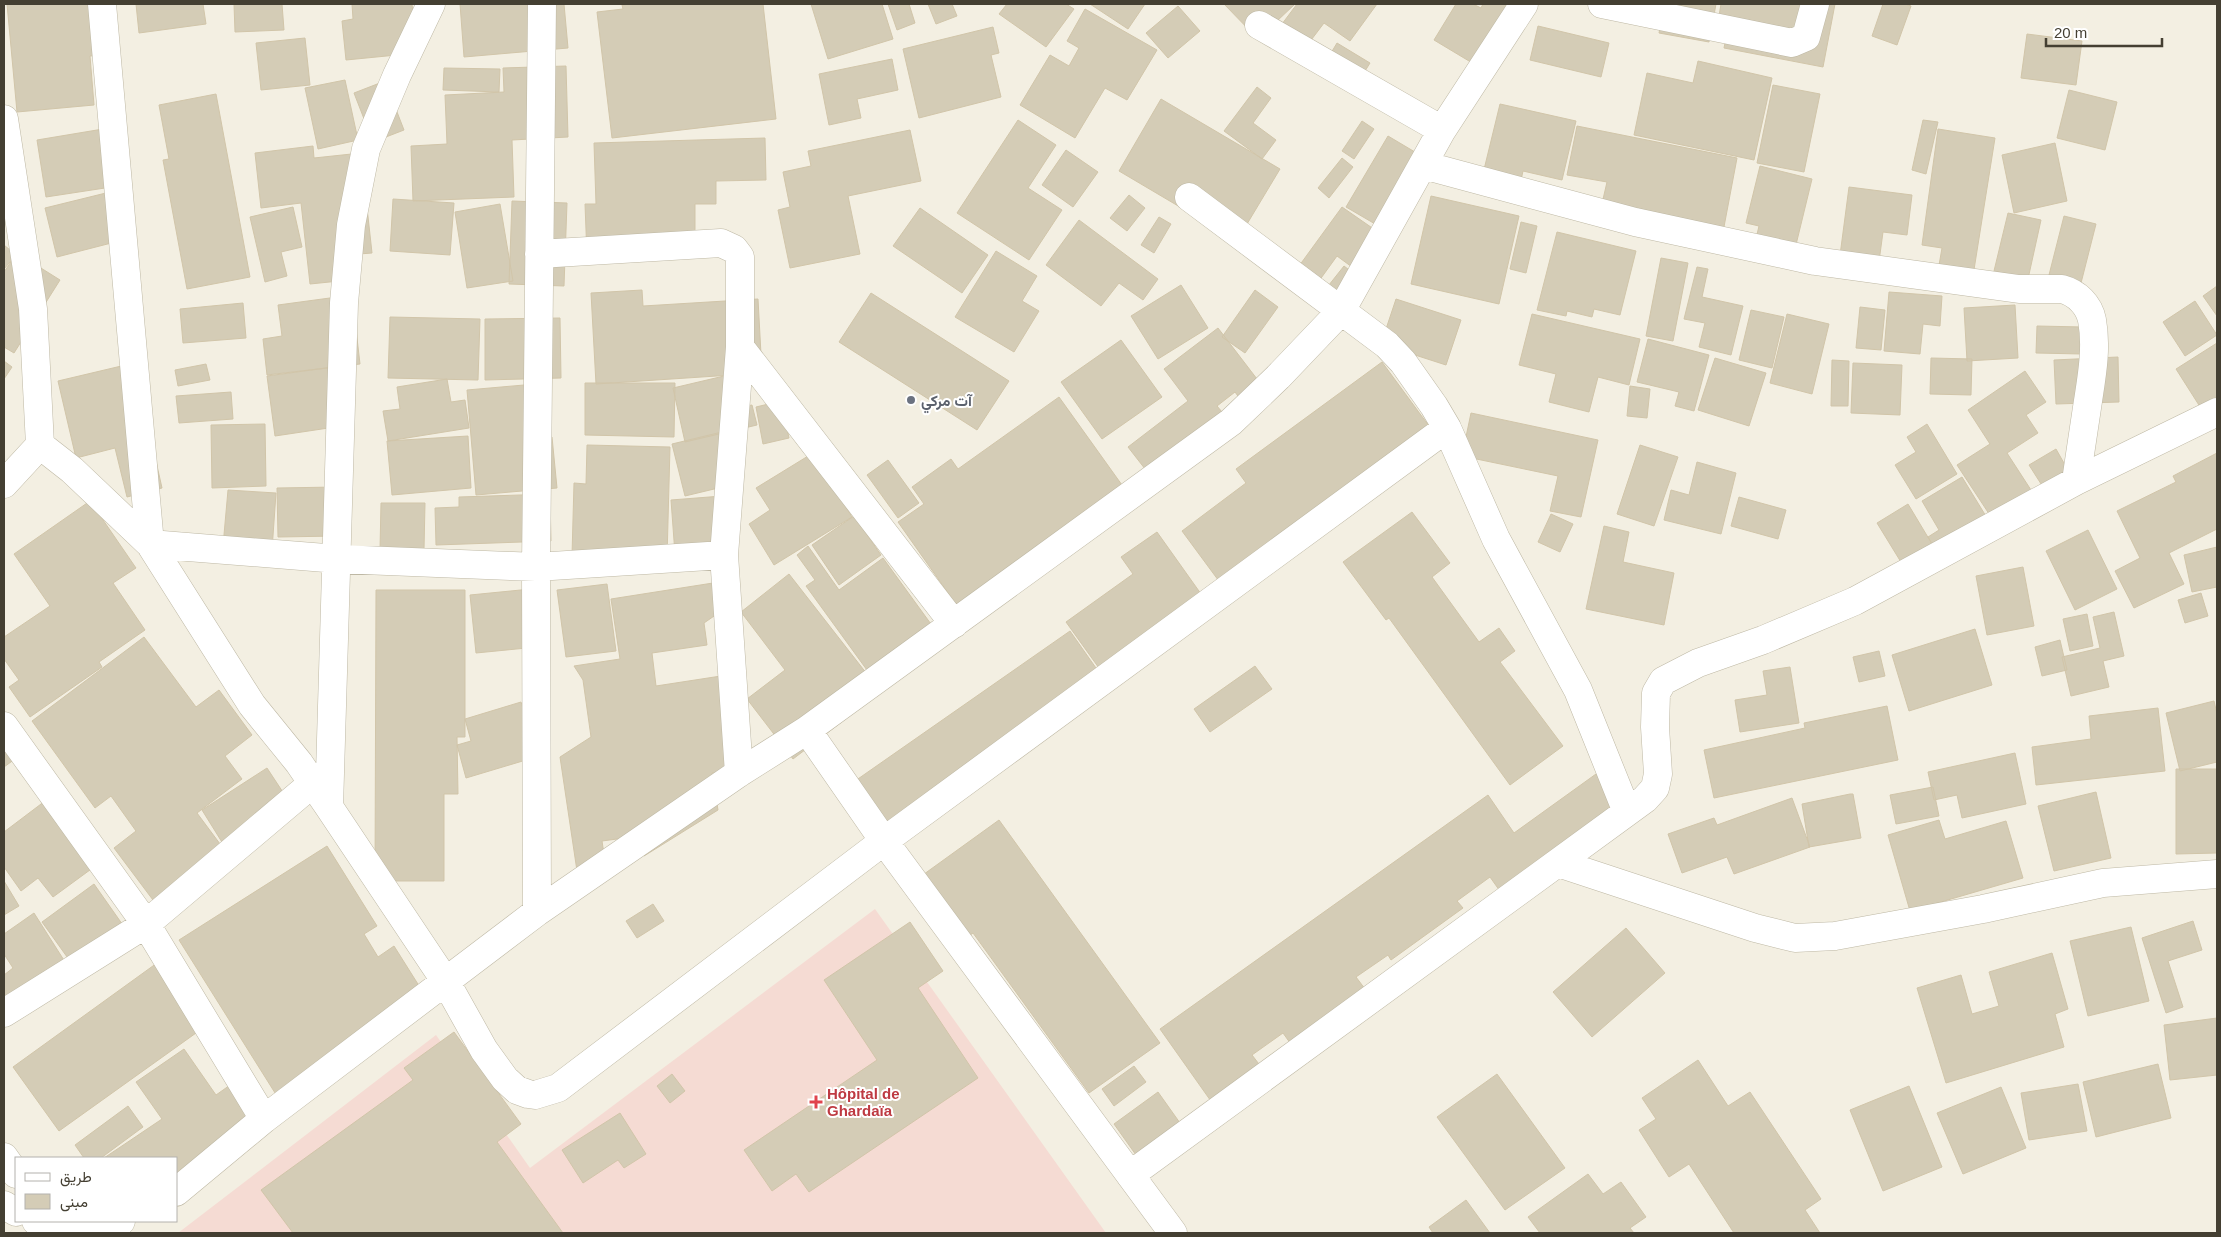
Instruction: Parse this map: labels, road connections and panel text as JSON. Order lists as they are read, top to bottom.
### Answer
{
  "places": {
    "other": ["آت مركي"],
    "health": ["Hôpital de Ghardaïa"]
  },
  "legend": ["طريق", "مبنى"],
  "scale_bar": "20 m"
}
